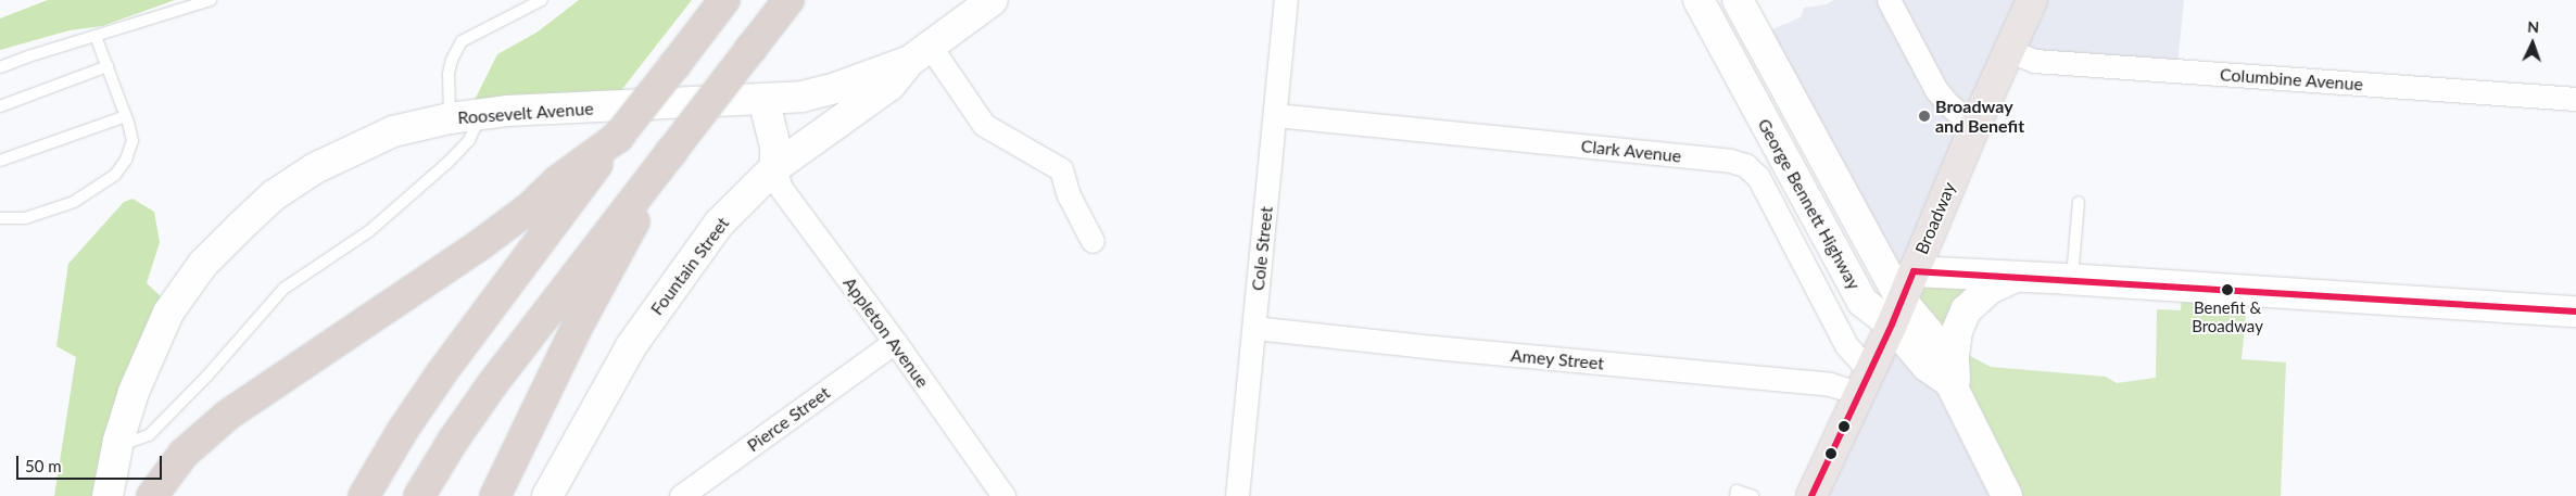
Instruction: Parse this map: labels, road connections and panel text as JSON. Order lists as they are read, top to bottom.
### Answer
{
  "streets": {
    "main road": ["Broadway"],
    "street": [
      "Columbine Avenue",
      "Roosevelt Avenue",
      "Clark Avenue",
      "George Bennett Highway",
      "Cole Street",
      "Fountain Street",
      "Appleton Avenue",
      "Amey Street",
      "Pierce Street"
    ]
  },
  "crossings": [
    ["Columbine Avenue", "Broadway"],
    ["Roosevelt Avenue", "Fountain Street"],
    ["Clark Avenue", "Broadway"],
    ["Clark Avenue", "Cole Street"],
    ["Clark Avenue", "Amey Street"],
    ["George Bennett Highway", "Broadway"],
    ["Broadway", "Amey Street"],
    ["Cole Street", "Amey Street"],
    ["Fountain Street", "Appleton Avenue"],
    ["Appleton Avenue", "Pierce Street"]
  ],
  "places": ["Broadway and Benefit", "Benefit & Broadway"],
  "scale_bar": "50 m",
  "north": "top"
}
